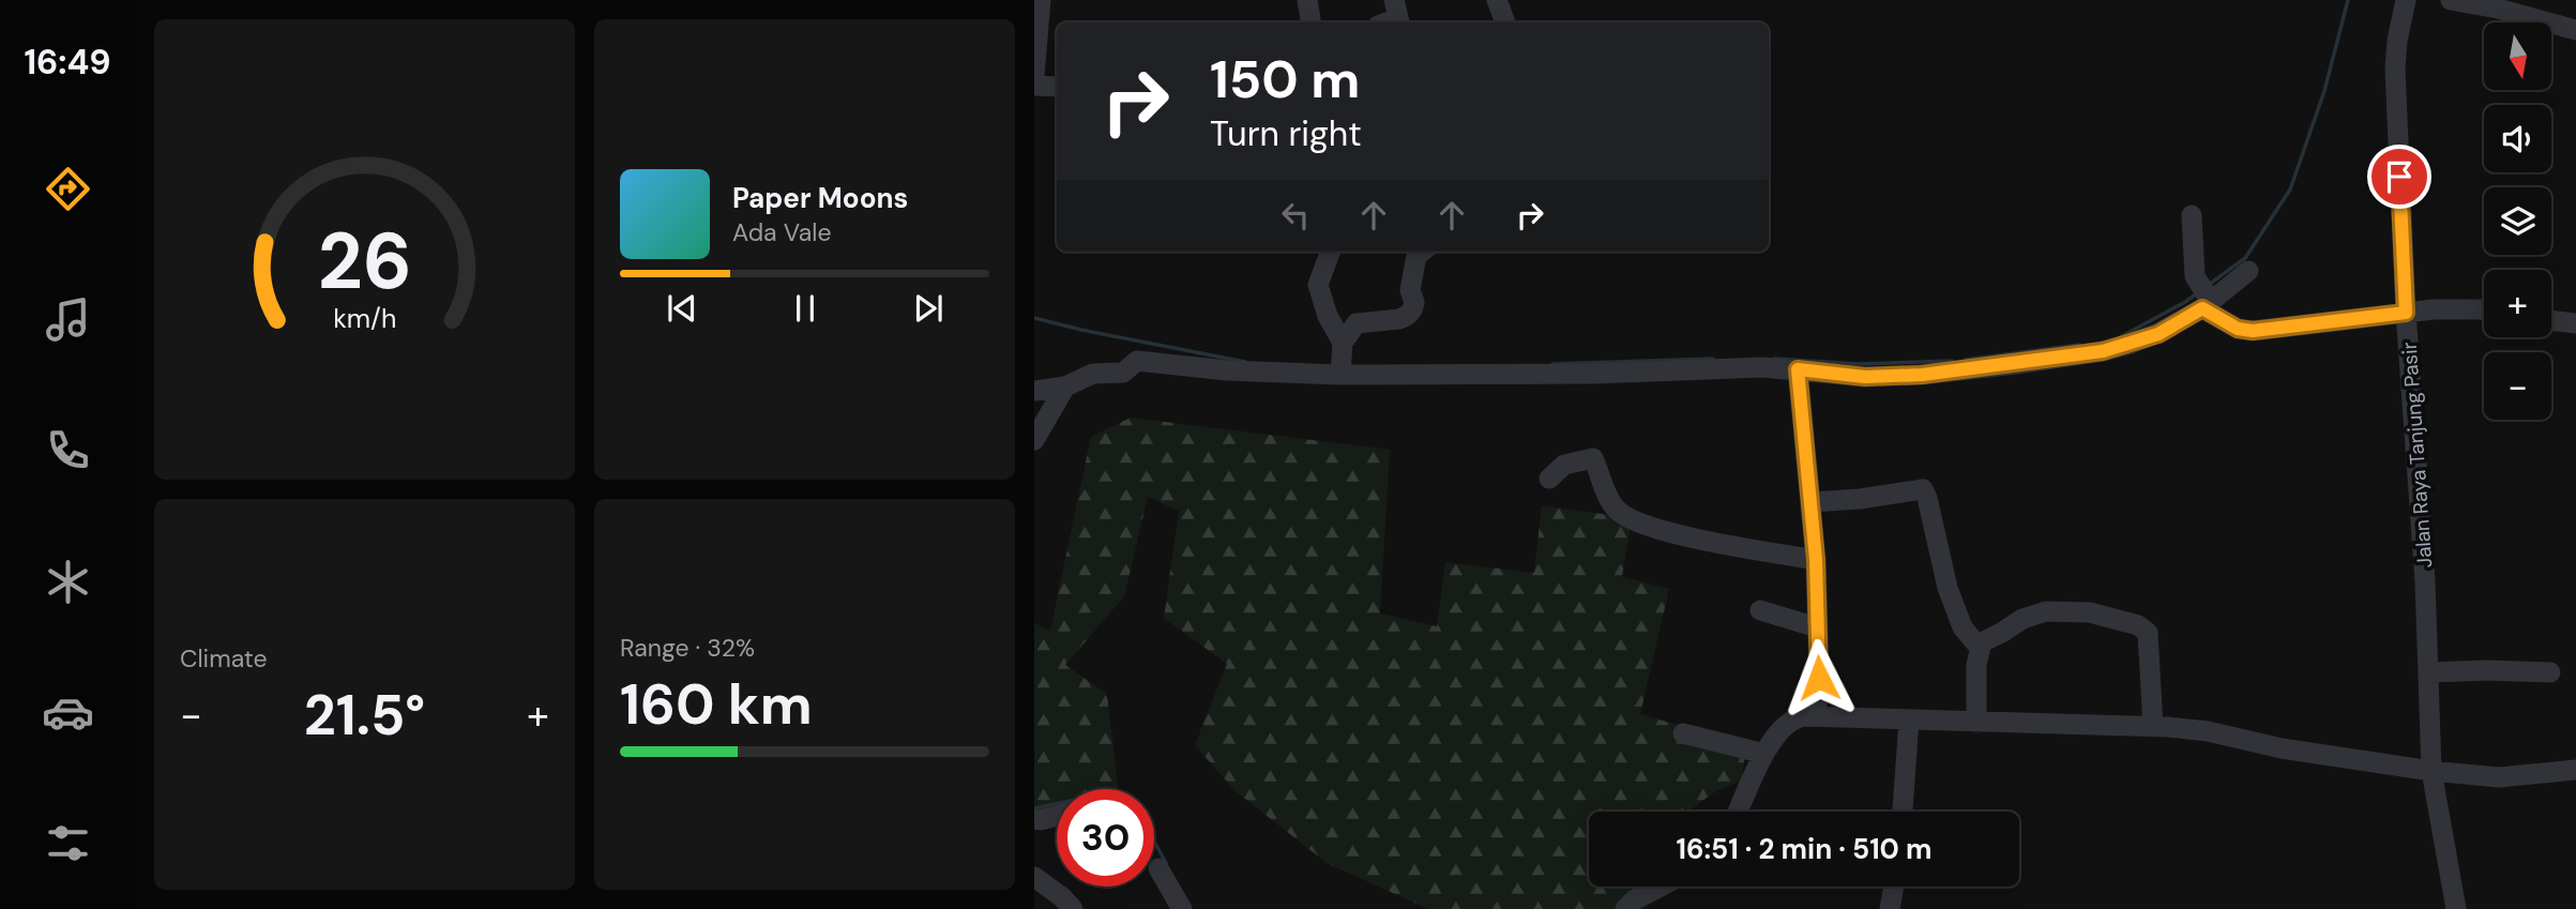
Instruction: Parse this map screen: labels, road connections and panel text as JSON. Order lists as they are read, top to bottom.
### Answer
{
  "streets": {
    "street": ["Jalan Raya Tanjung Pasir"]
  },
  "north": "bottom",
  "page": {
    "tabs": "16:49",
    "map_buttons": ["+", "−"],
    "turn": ["150 m", "Turn right"],
    "song": ["Paper Moons", "Ada Vale"],
    "tile": [
      "Climate",
      ["Range · 32%", "160 km"]
    ],
    "heat": ["−", "21.5°", "+"],
    "limit": "30",
    "trip": "16:51 · 2 min · 510 m",
    "gauge": ["26", "km/h"]
  }
}
